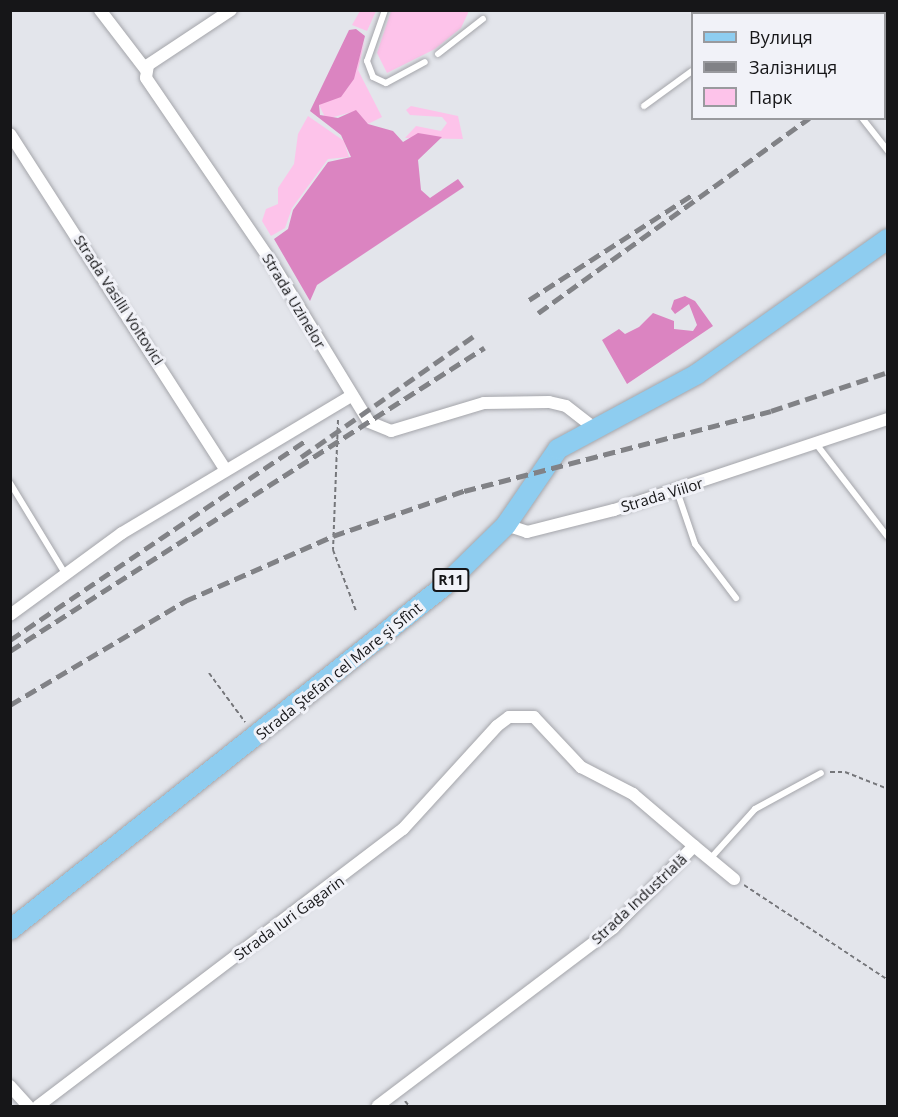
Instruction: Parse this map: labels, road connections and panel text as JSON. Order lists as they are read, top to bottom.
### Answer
{
  "streets": {
    "main road": ["R11", "Strada Ştefan cel Mare şi Sfînt"],
    "street": [
      "Strada Vasilii Voitovici",
      "Strada Uzinelor",
      "Strada Viilor",
      "Strada Industrială",
      "Strada Iuri Gagarin"
    ]
  },
  "crossings": [
    ["Strada Uzinelor", "Strada Ştefan cel Mare şi Sfînt"],
    ["Strada Viilor", "Strada Ştefan cel Mare şi Sfînt"],
    ["Strada Industrială", "Strada Iuri Gagarin"]
  ],
  "legend": ["Вулиця", "Залізниця", "Парк"]
}
